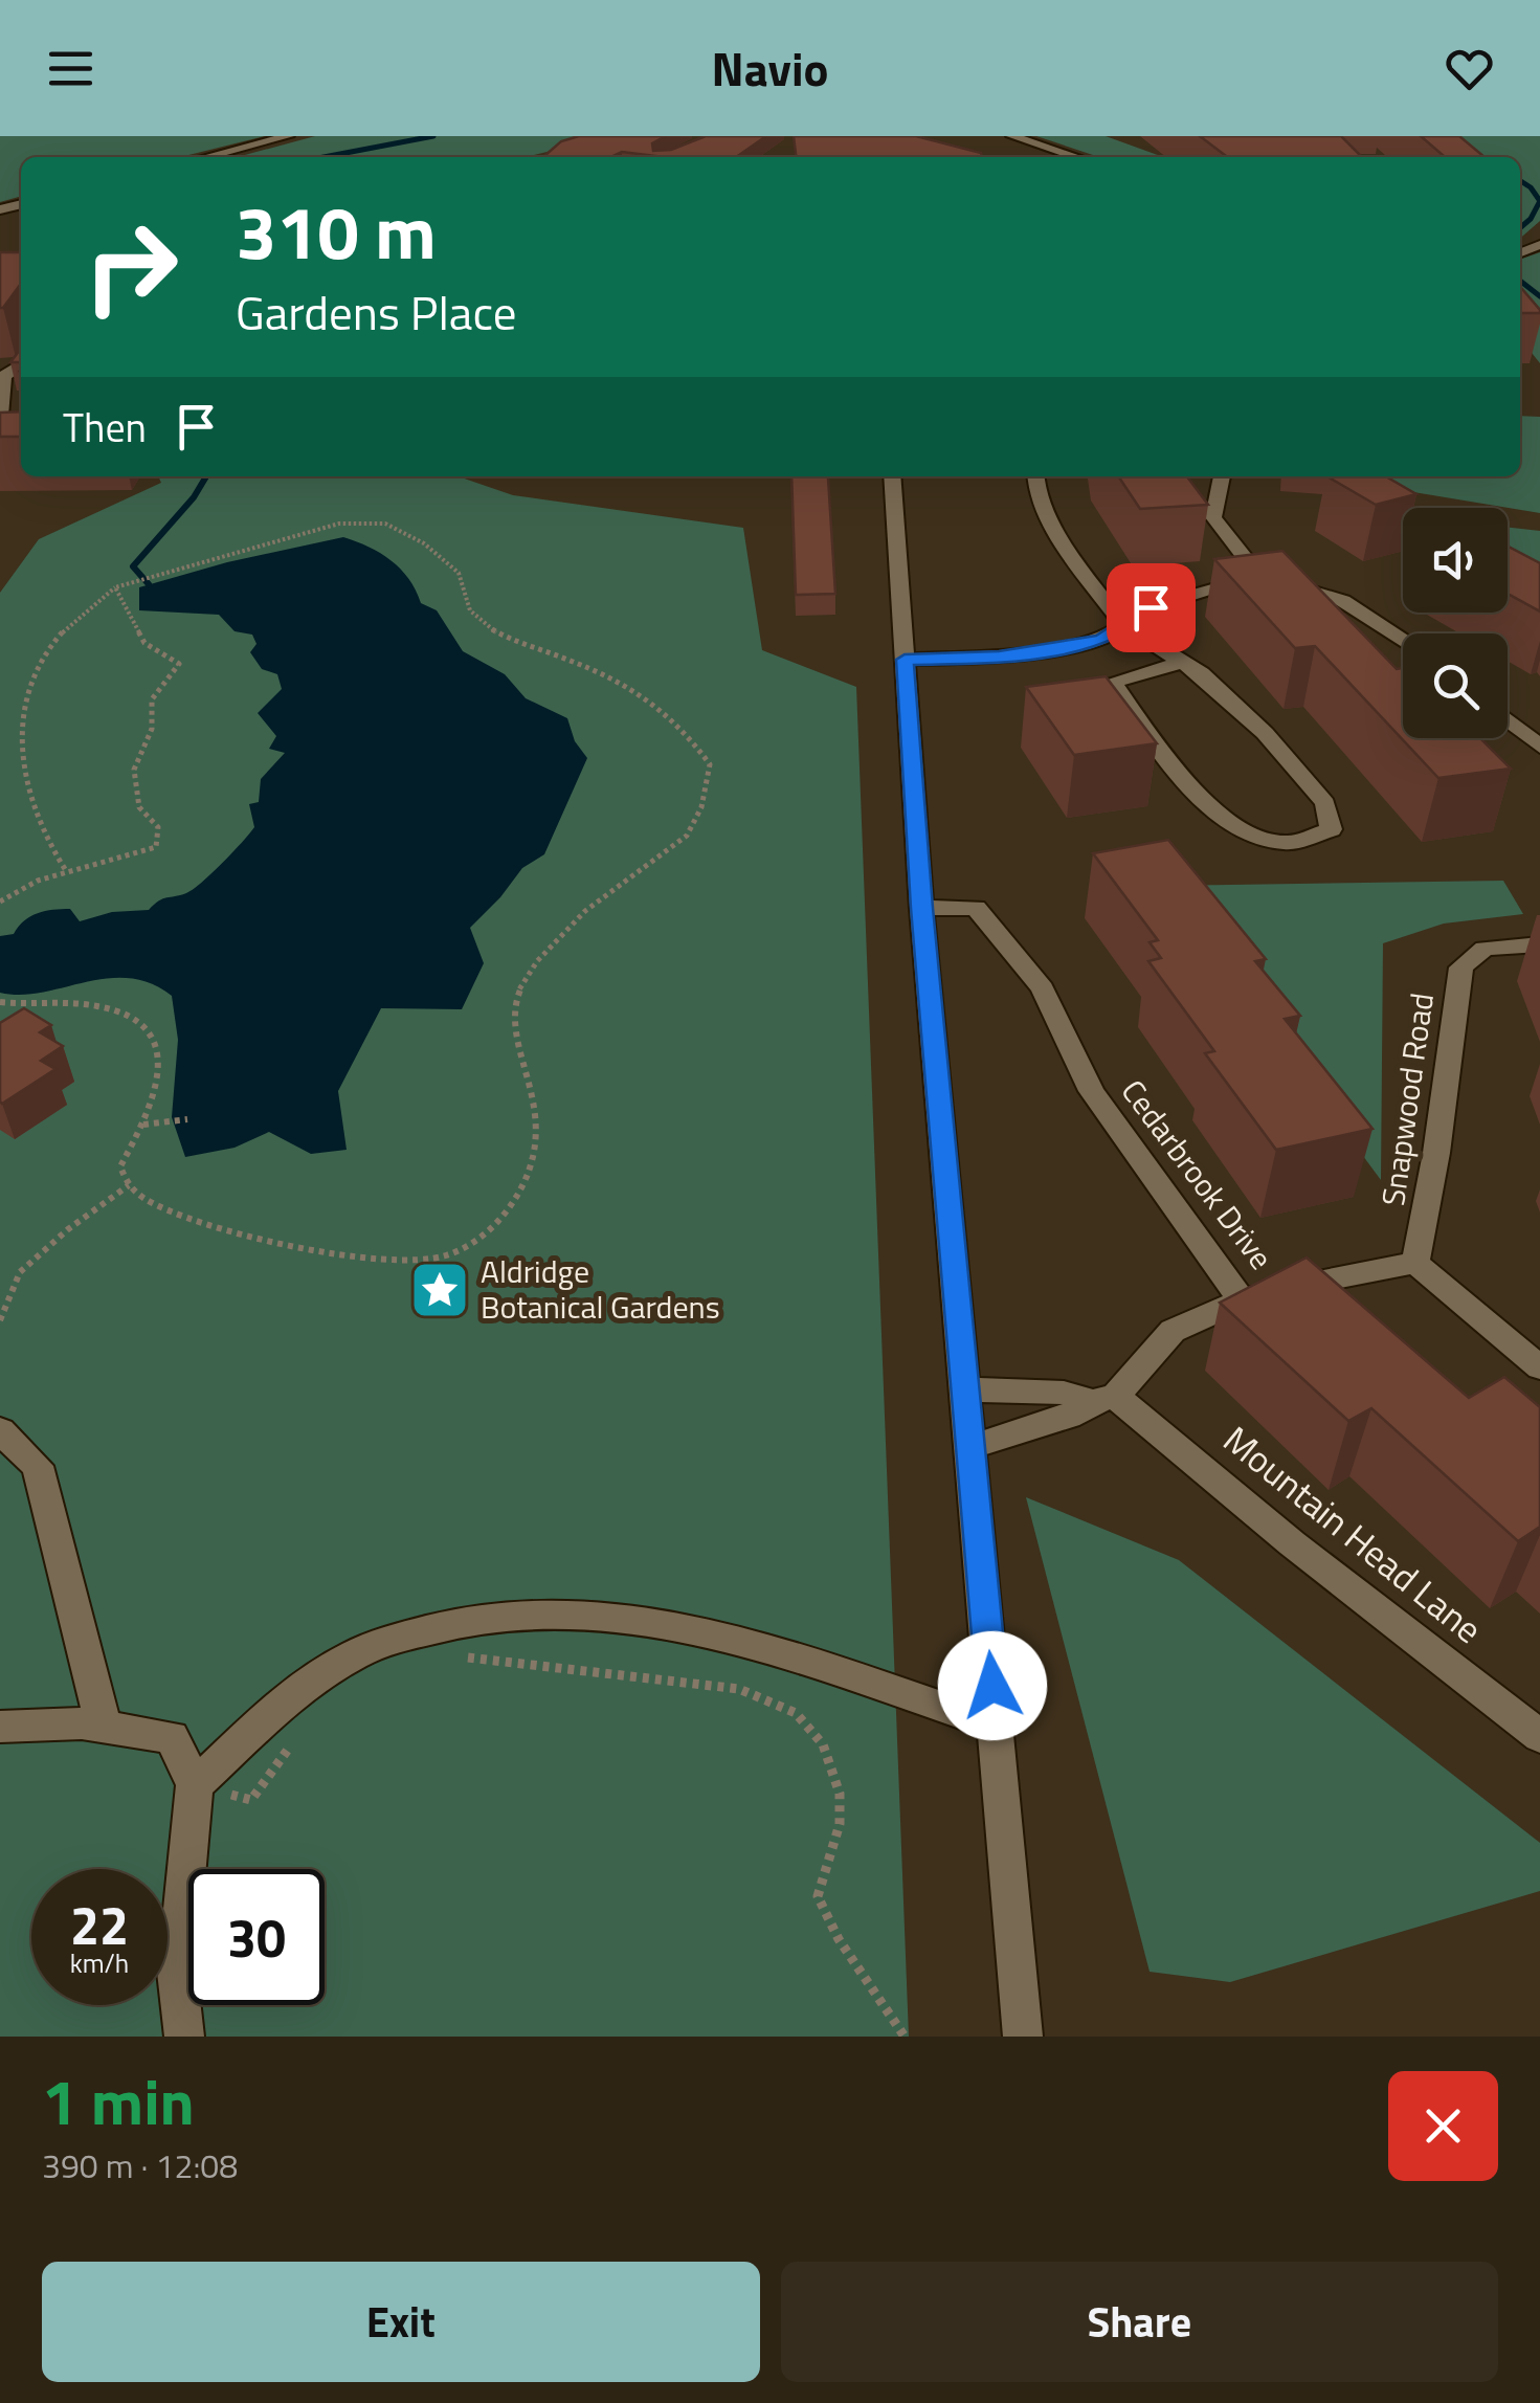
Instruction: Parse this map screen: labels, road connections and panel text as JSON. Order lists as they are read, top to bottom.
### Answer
{
  "streets": {
    "street": ["Snapwood Road", "Cedarbrook Drive", "Mountain Head Lane"]
  },
  "crossings": [
    ["Snapwood Road", "Cedarbrook Drive"]
  ],
  "places": {
    "place": ["Aldridge Botanical Gardens"]
  },
  "page": {
    "header": "Navio",
    "turn": ["310 m", "Gardens Place"],
    "then": "Then",
    "speed": "22 km/h",
    "limit": "30",
    "heading": ["1 min", "390 m · 12:08"],
    "buttons": ["Exit", "Share"]
  }
}
